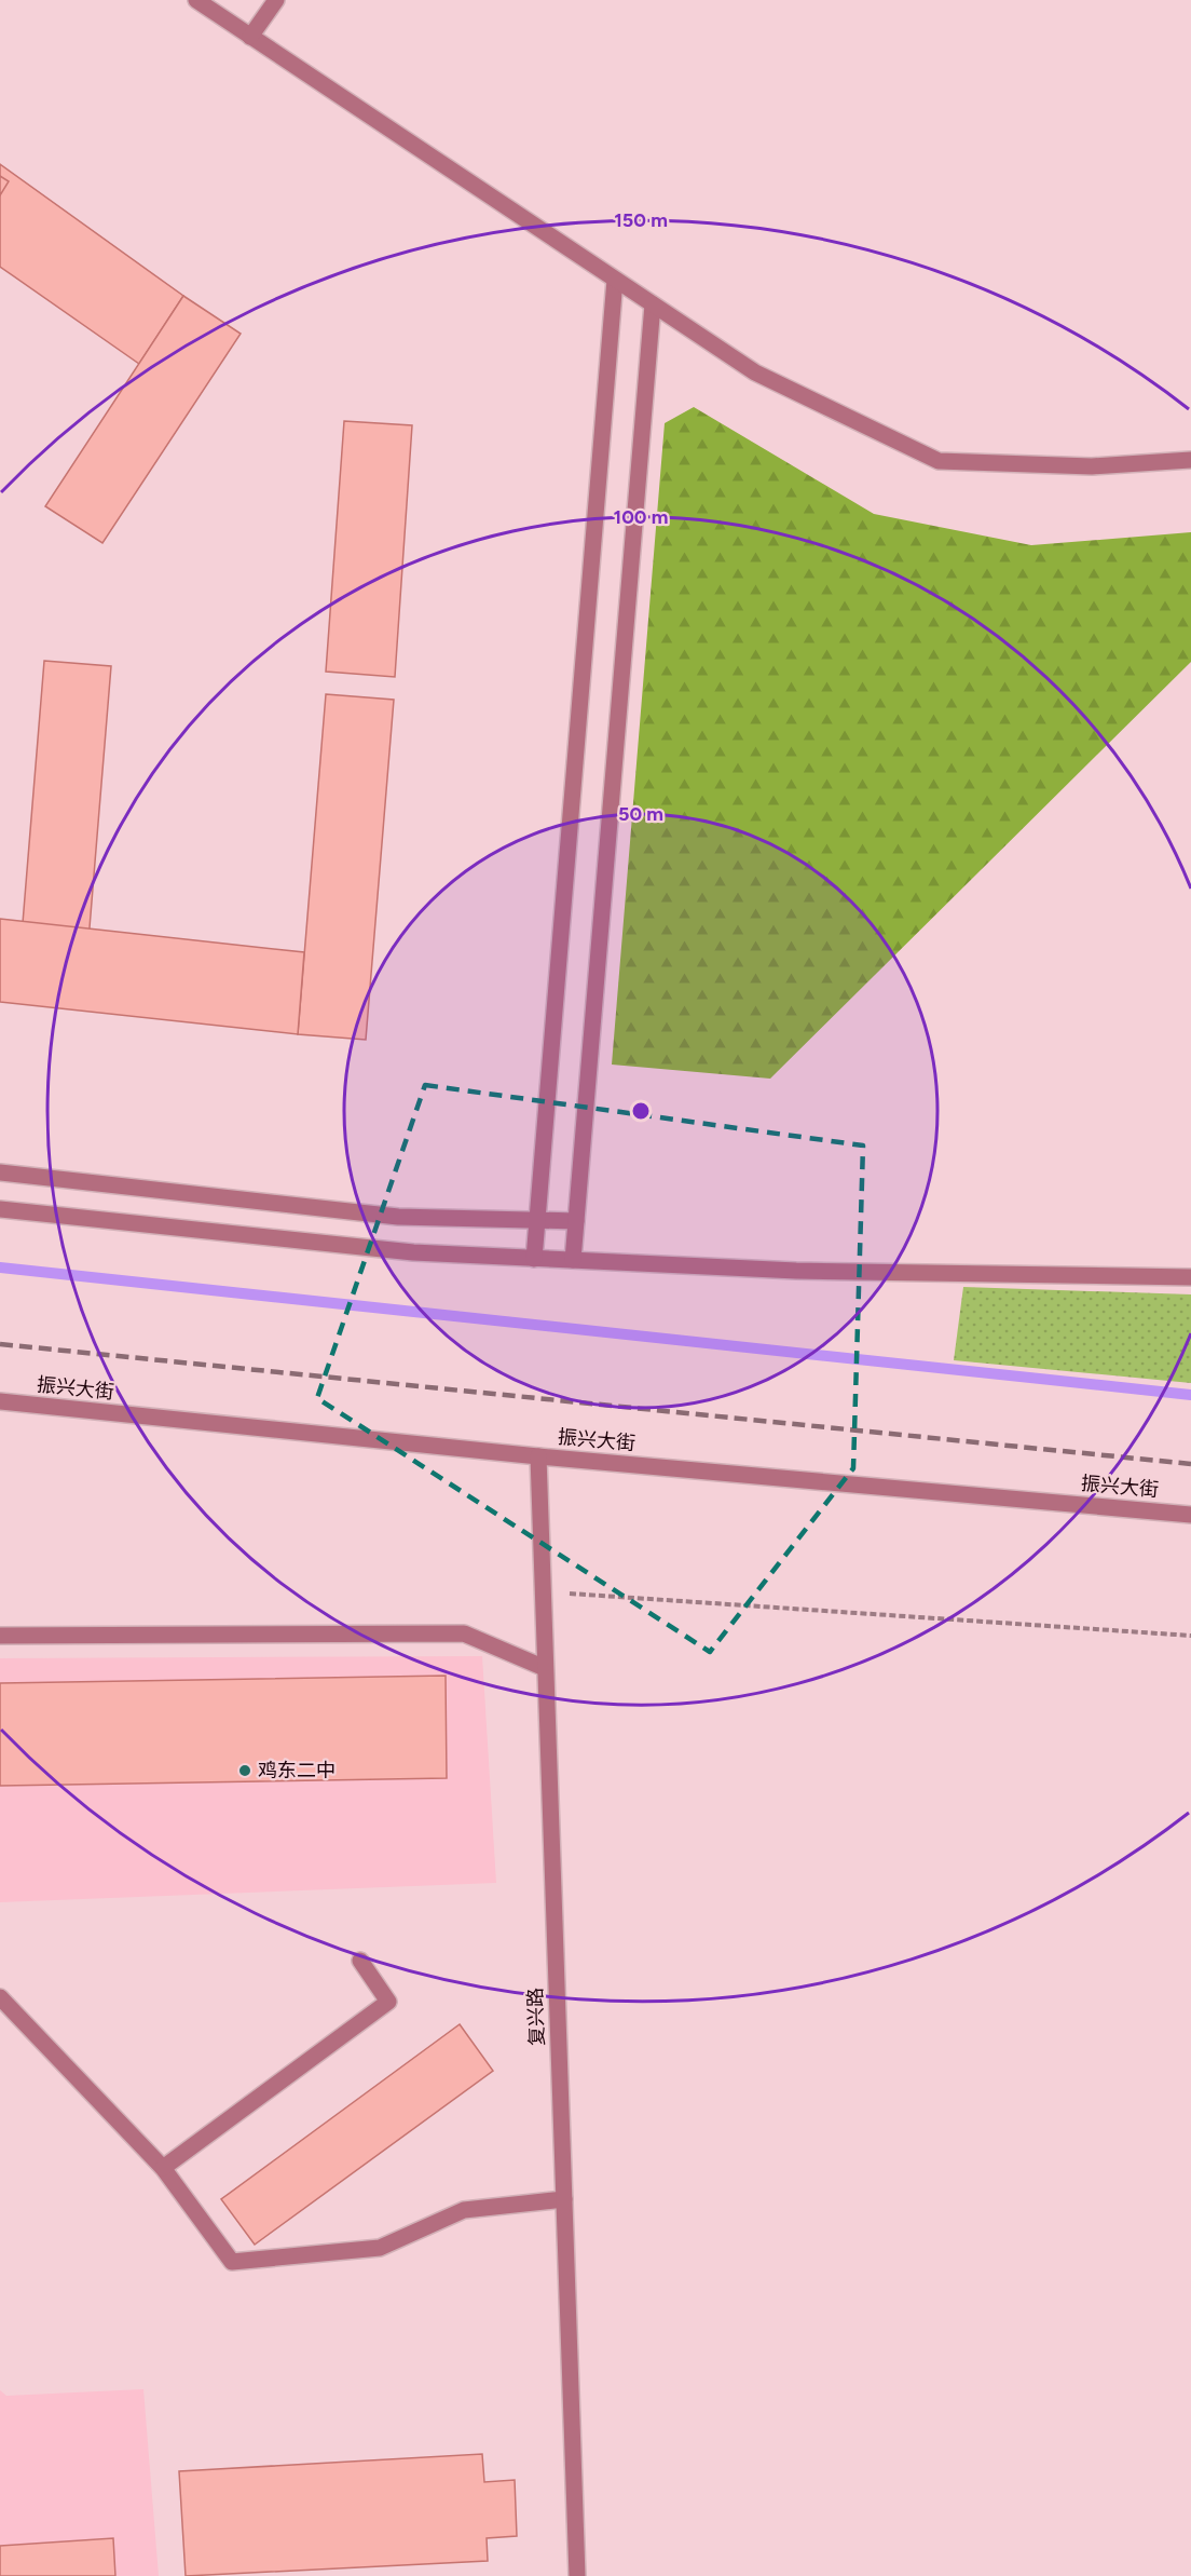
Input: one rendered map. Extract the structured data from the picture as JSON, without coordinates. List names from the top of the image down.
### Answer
{
  "streets": {
    "street": ["振兴大街", "复兴路"]
  },
  "crossings": [
    ["振兴大街", "复兴路"]
  ],
  "places": ["鸡东二中"],
  "rings": ["150 m", "100 m", "50 m"]
}
